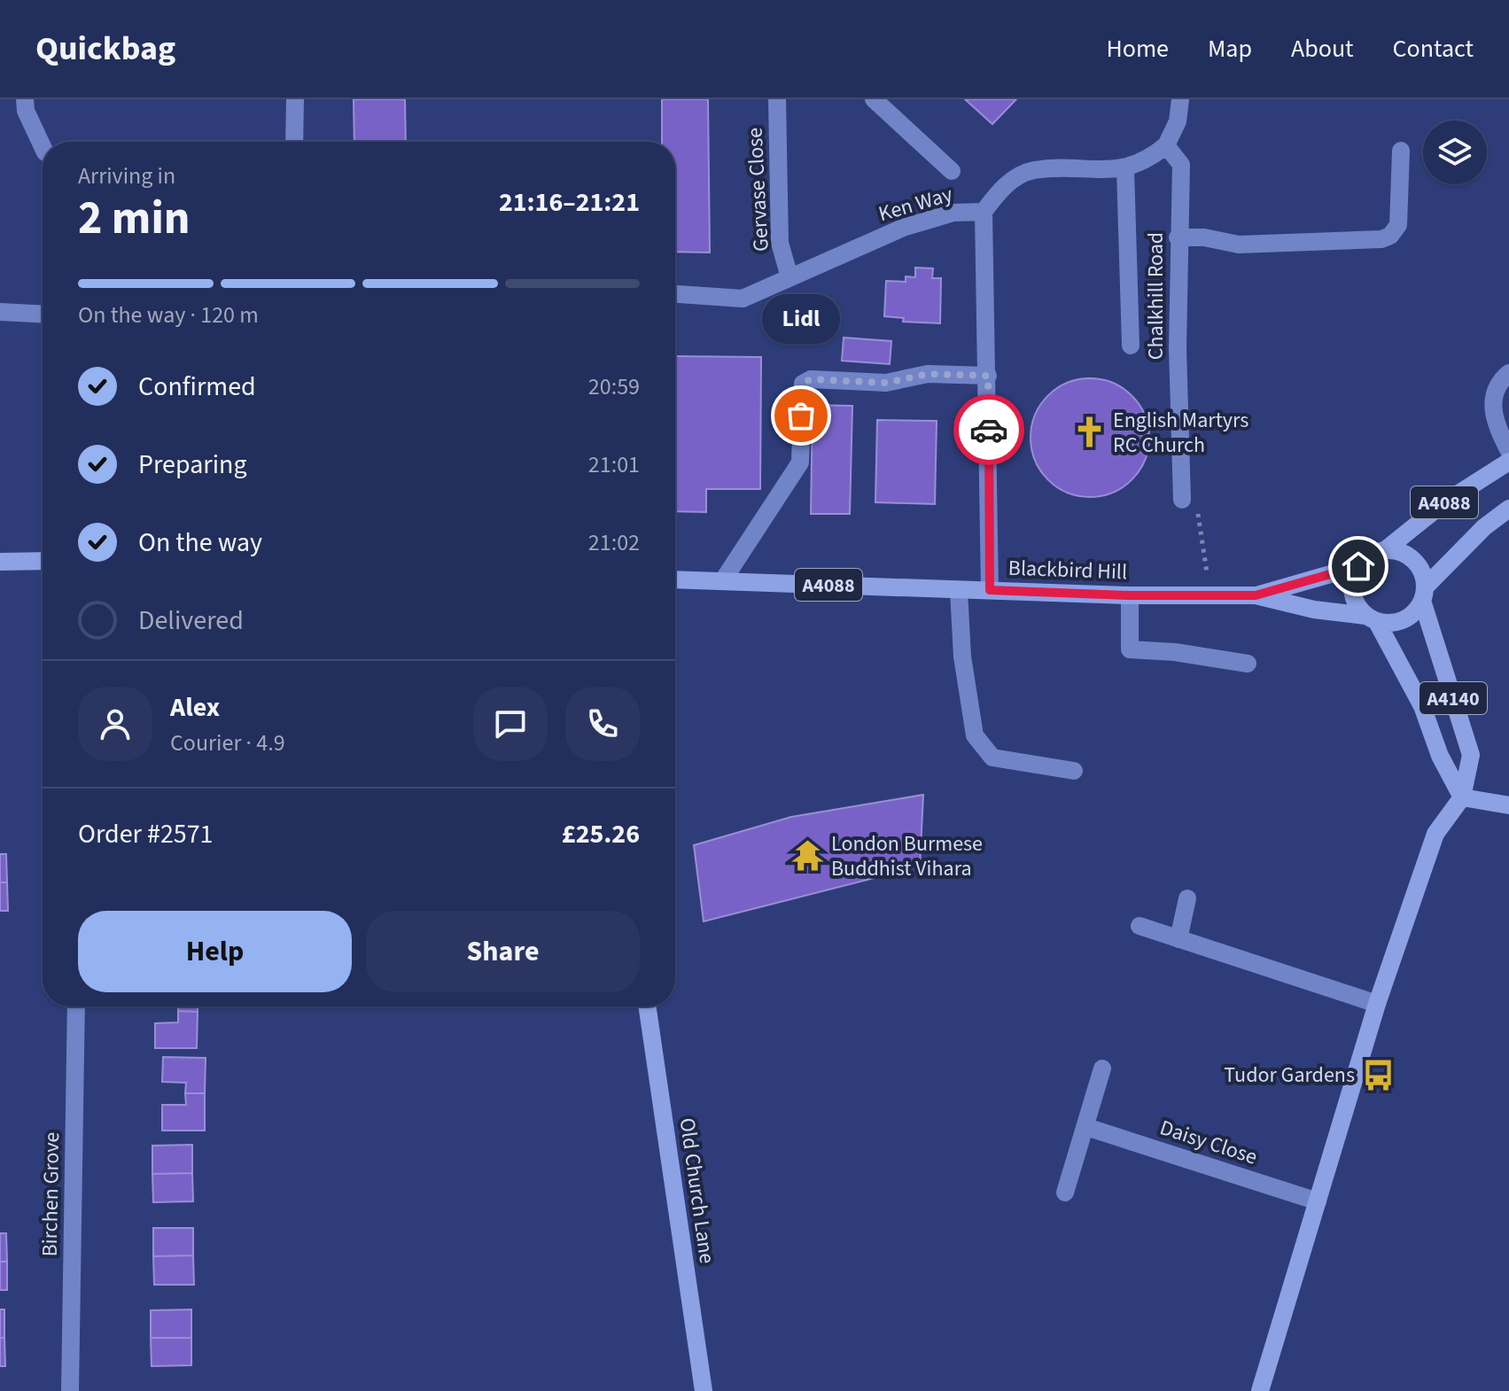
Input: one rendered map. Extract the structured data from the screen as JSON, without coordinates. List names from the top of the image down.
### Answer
{
  "streets": {
    "main road": [
      "A4088",
      "Blackbird Hill",
      "A4140",
      "Old Church Lane"
    ],
    "street": [
      "Gervase Close",
      "Ken Way",
      "Chalkhill Road",
      "Daisy Close",
      "Birchen Grove"
    ]
  },
  "crossings": [
    ["Gervase Close", "Ken Way"],
    ["Ken Way", "Chalkhill Road"],
    ["A4088", "Blackbird Hill"],
    ["A4088", "A4140"],
    ["Blackbird Hill", "A4140"]
  ],
  "places": {
    "other": ["Lidl"],
    "church": ["English Martyrs RC Church"],
    "temple": ["London Burmese Buddhist Vihara"],
    "bus stop": ["Tudor Gardens"]
  },
  "page": {
    "header": "Quickbag",
    "nav": [
      "Home",
      "Map",
      "About",
      "Contact"
    ],
    "heading": ["2 min", "Arriving in", "21:16–21:21"],
    "panel": [
      "Alex",
      "Courier · 4.9",
      "Order #2571",
      "£25.26"
    ],
    "bar": "On the way · 120 m",
    "bubble": "Lidl",
    "list": [
      ["Confirmed", "20:59"],
      ["Preparing", "21:01"],
      ["On the way", "21:02"],
      "Delivered"
    ],
    "buttons": ["Help", "Share"]
  }
}
